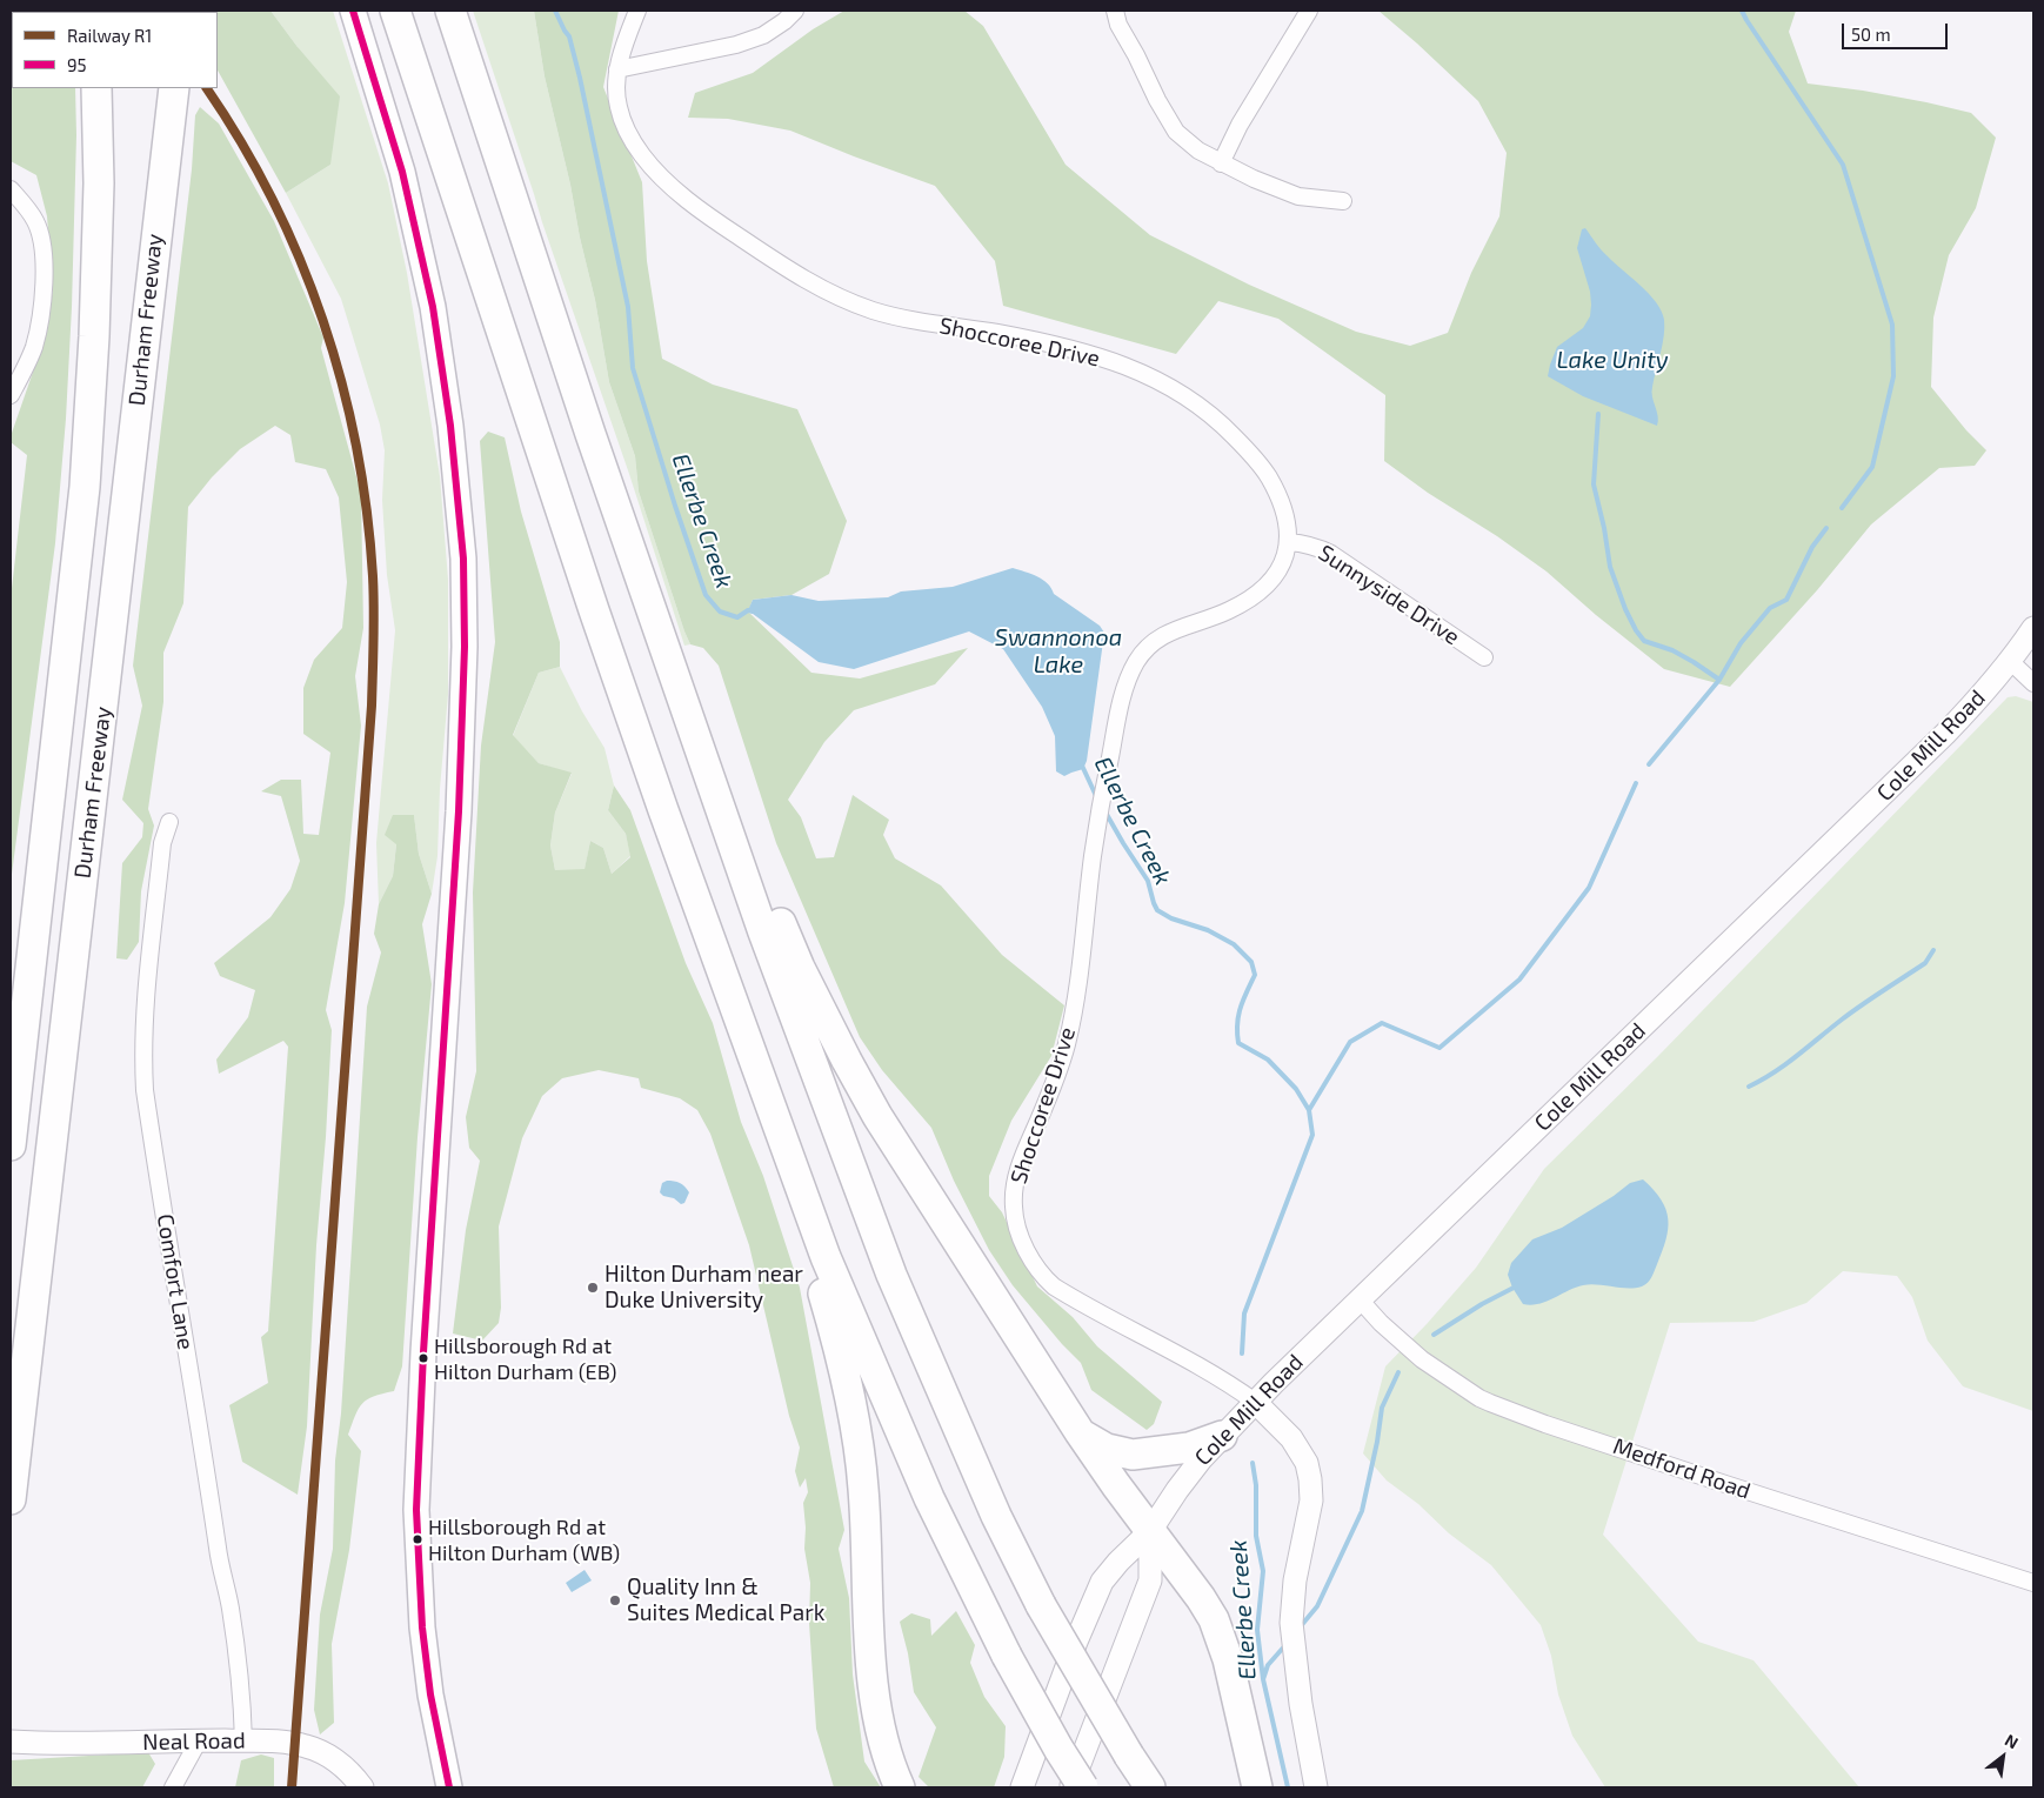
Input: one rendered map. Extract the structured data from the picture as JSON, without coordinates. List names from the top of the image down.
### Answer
{
  "streets": {
    "highway": ["Durham Freeway"],
    "street": [
      "Shoccoree Drive",
      "Sunnyside Drive",
      "Cole Mill Road",
      "Comfort Lane",
      "Medford Road",
      "Neal Road"
    ]
  },
  "crossings": [
    ["Shoccoree Drive", "Sunnyside Drive"],
    ["Shoccoree Drive", "Cole Mill Road"],
    ["Cole Mill Road", "Medford Road"],
    ["Comfort Lane", "Neal Road"]
  ],
  "water": ["Lake Unity", "Ellerbe Creek", "Swannonoa Lake"],
  "places": [
    "Hilton Durham near Duke University",
    "Hillsborough Rd at Hilton Durham (EB)",
    "Hillsborough Rd at Hilton Durham (WB)",
    "Quality Inn & Suites Medical Park"
  ],
  "lines": ["transit line 95", "rail line R1"],
  "legend": ["Railway R1", "95"],
  "scale_bar": "50 m",
  "north": "top right"
}
